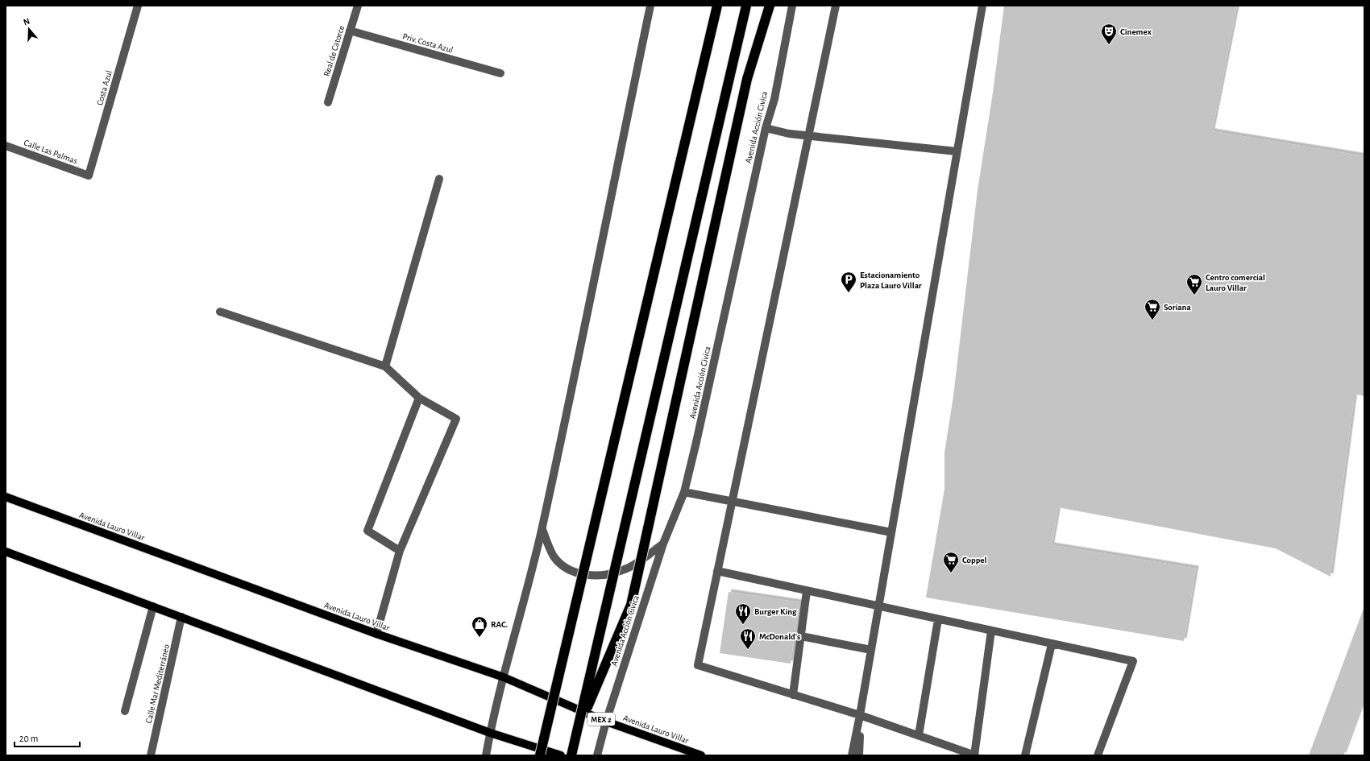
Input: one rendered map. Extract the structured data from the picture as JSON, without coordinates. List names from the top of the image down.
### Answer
{
  "streets": {
    "main road": ["Avenida Lauro Villar", "MEX 2"],
    "street": [
      "Priv. Costa Azul",
      "Real de Catorce",
      "Costa Azul",
      "Avenida Acción Civica",
      "Calle Las Palmas",
      "Calle Mar Mediterráneo"
    ]
  },
  "crossings": [
    ["Priv. Costa Azul", "Real de Catorce"],
    ["Costa Azul", "Calle Las Palmas"],
    ["Avenida Acción Civica", "Avenida Lauro Villar"]
  ],
  "places": {
    "theatre": ["Cinemex"],
    "parking": ["Estacionamiento Plaza Lauro Villar"],
    "supermarket": ["Centro comercial Lauro Villar", "Soriana", "Coppel"],
    "restaurant": ["Burger King", "McDonald's"],
    "shop": ["RAC."]
  },
  "scale_bar": "20 m",
  "north": "top"
}
